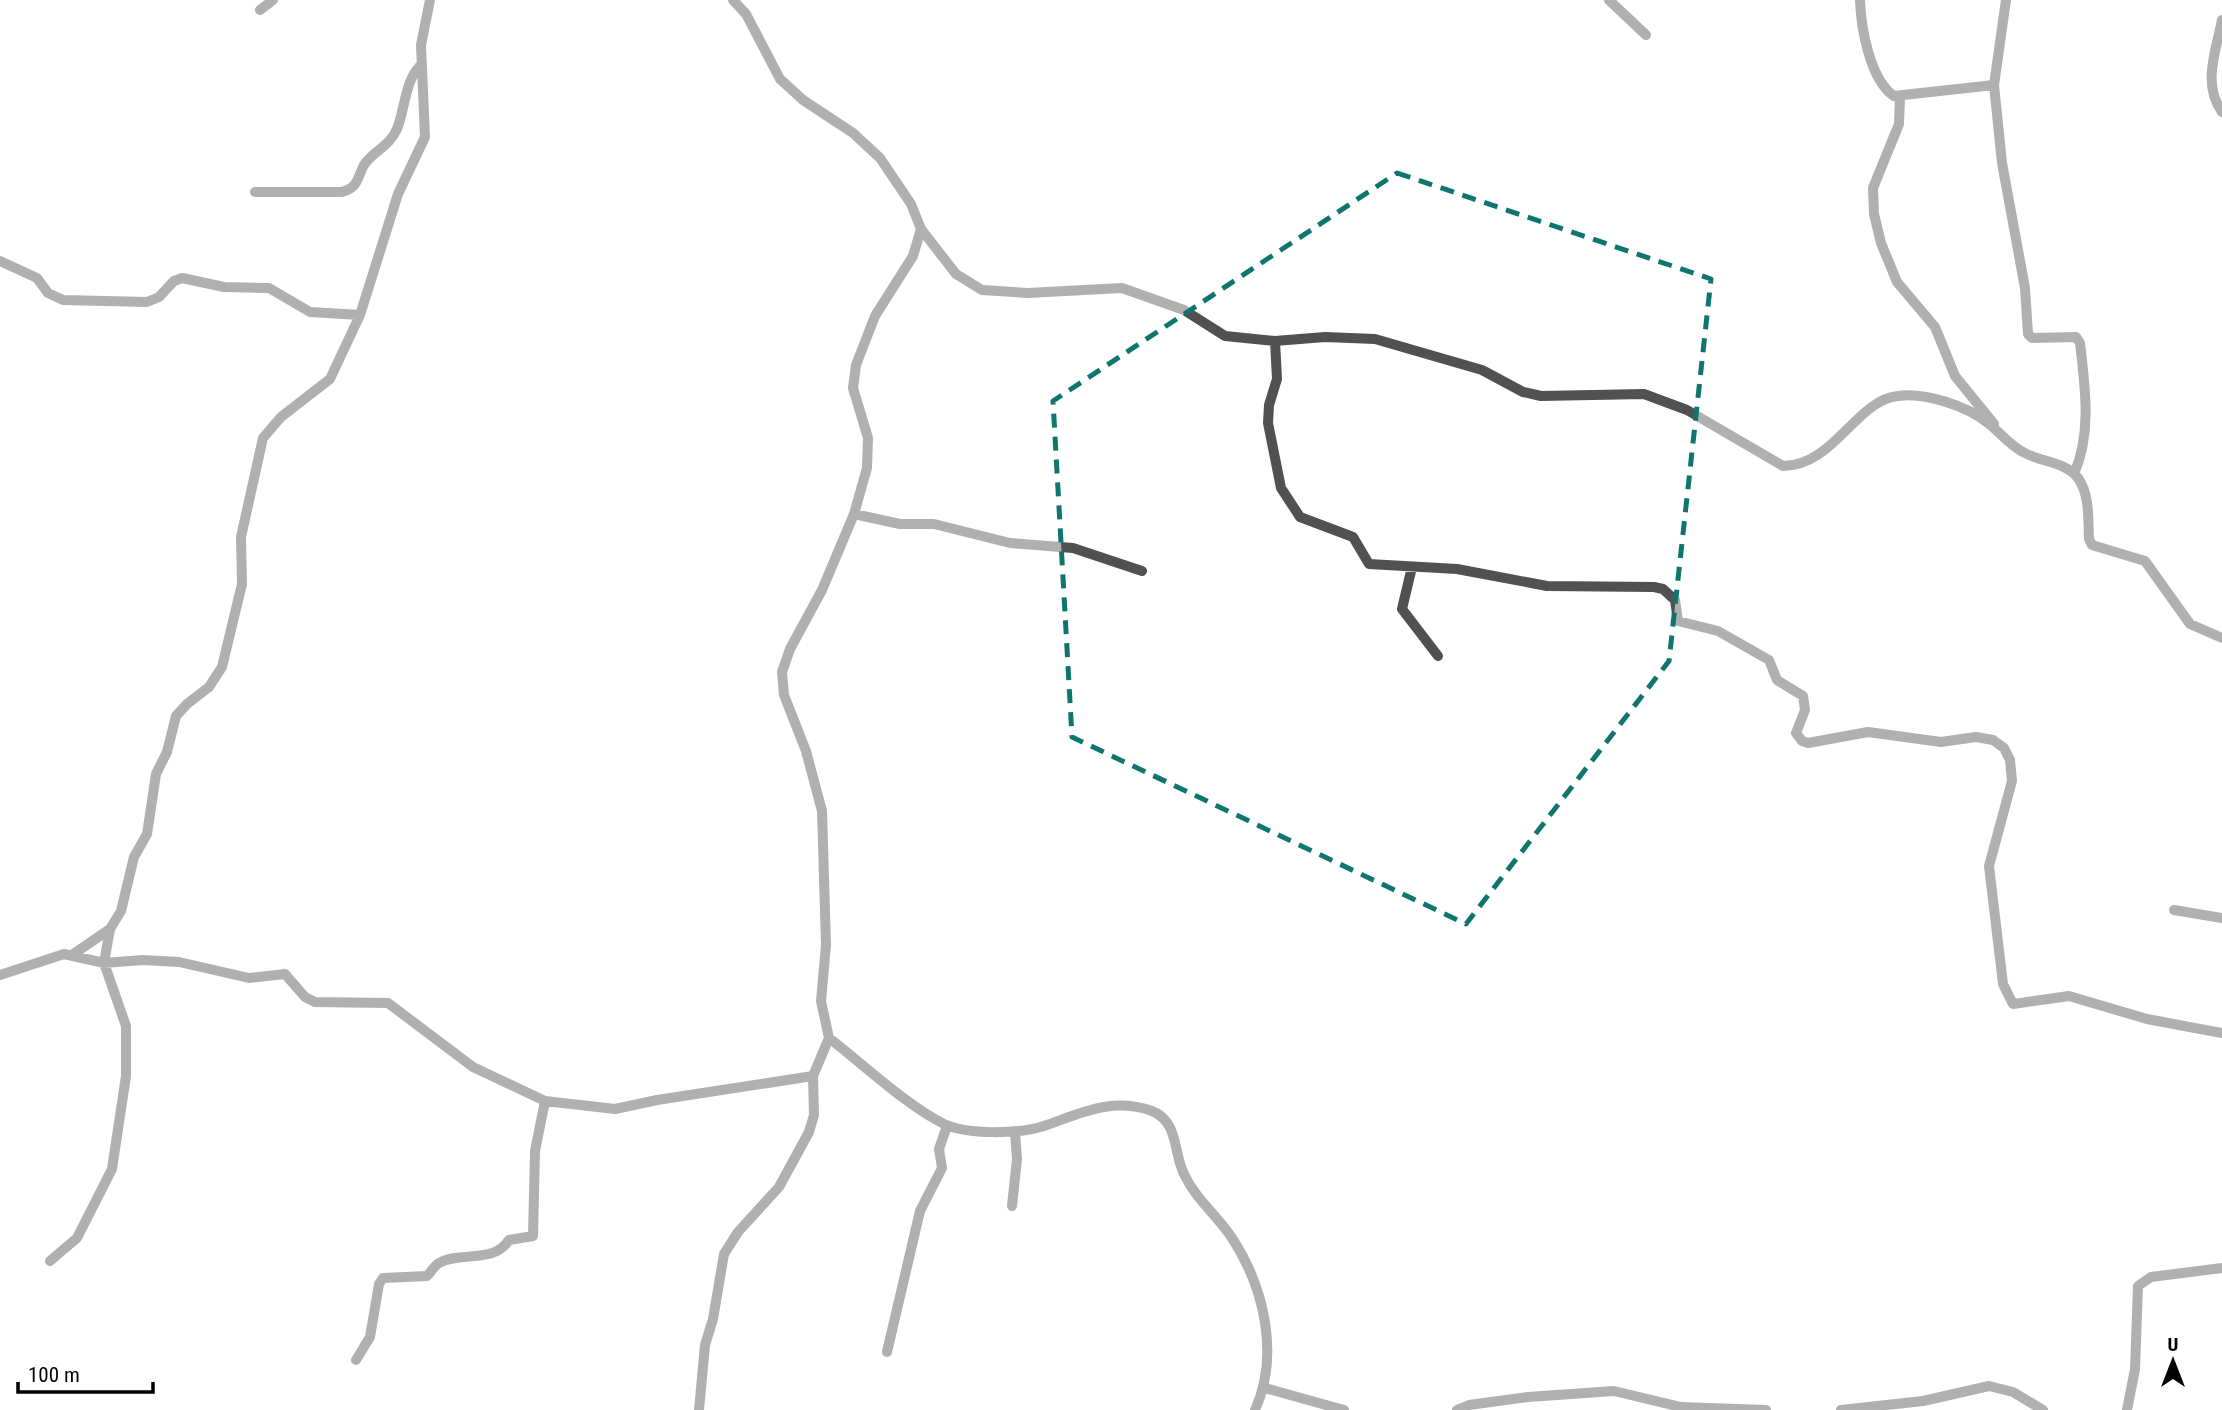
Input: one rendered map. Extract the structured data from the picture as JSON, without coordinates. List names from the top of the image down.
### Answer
{
  "scale_bar": "100 m",
  "north": "top"
}
